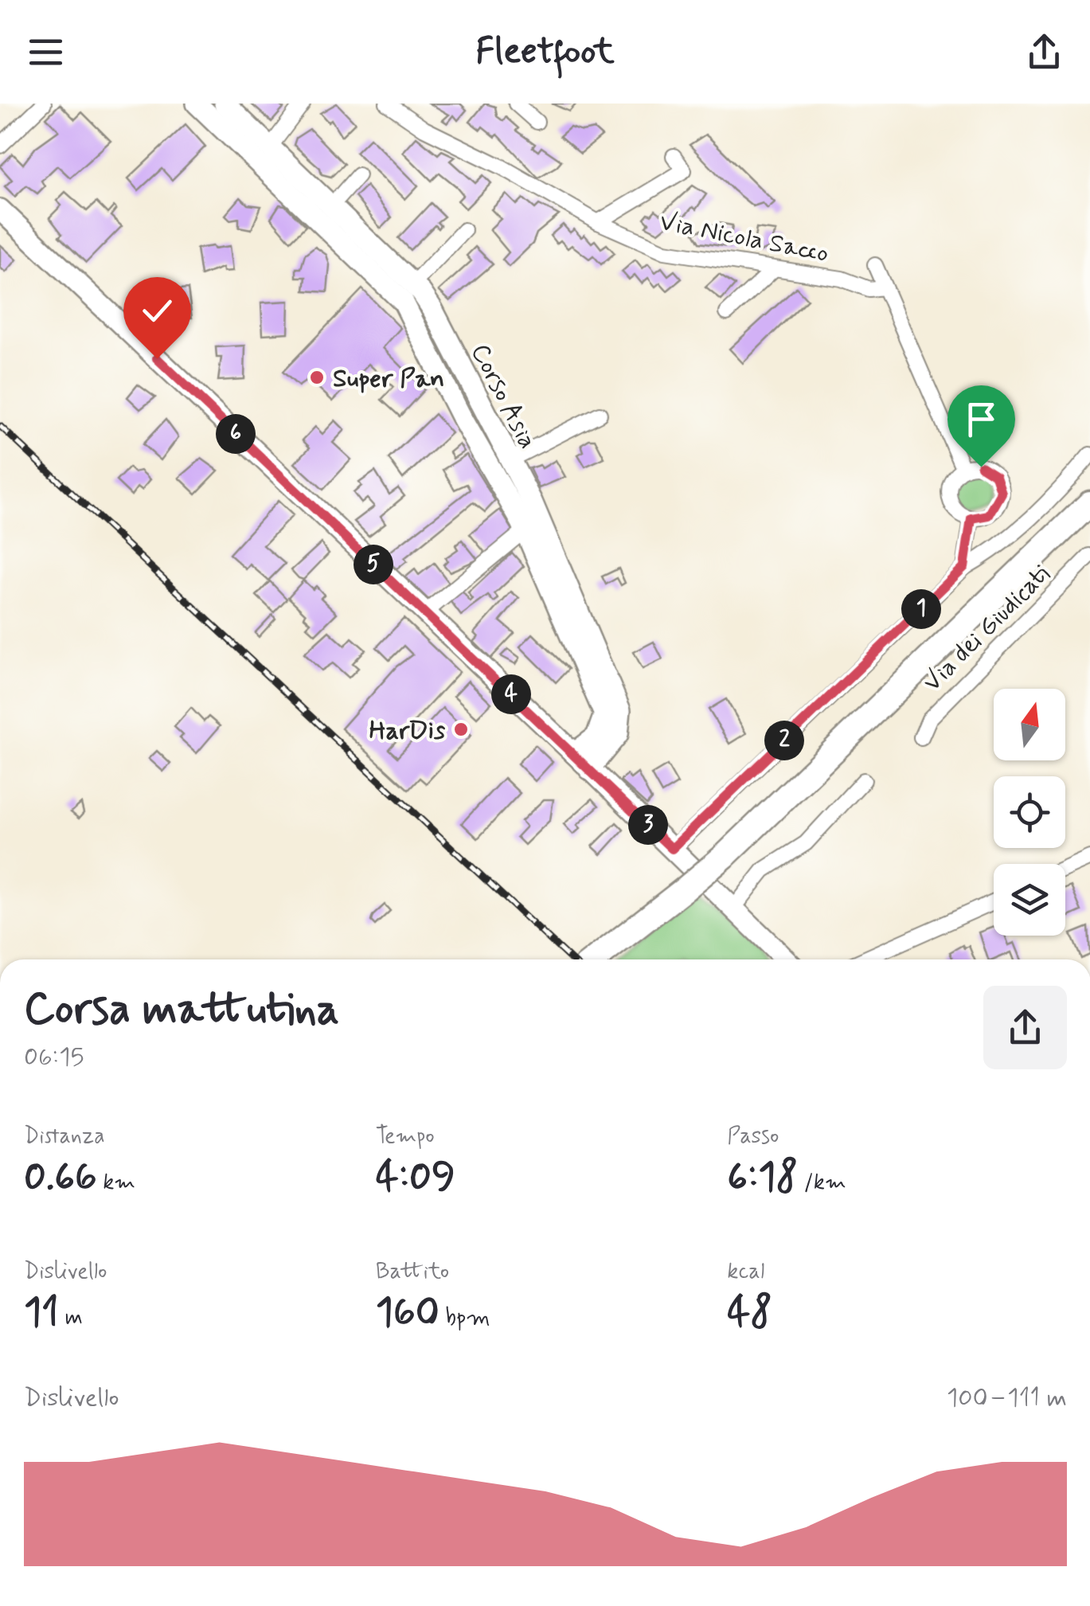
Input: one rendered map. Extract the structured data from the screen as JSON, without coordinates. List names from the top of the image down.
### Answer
{
  "streets": {
    "street": ["Via Nicola Sacco", "Corso Asia", "Via dei Giudicati"]
  },
  "places": ["Super Pan", "HarDis"],
  "north": "top",
  "page": {
    "header": "Fleetfoot",
    "pins": [
      "6",
      "5",
      "1",
      "4",
      "2",
      "3"
    ],
    "heading": ["Corsa mattutina", "06:15"],
    "stats": [
      ["Distanza", "0.66 km"],
      ["Tempo", "4:09"],
      ["Passo", "6:18 /km"],
      ["Dislivello", "11 m"],
      ["Battito", "160 bpm"],
      ["kcal", "48"]
    ],
    "chart": ["Dislivello", "100–111 m"]
  }
}
